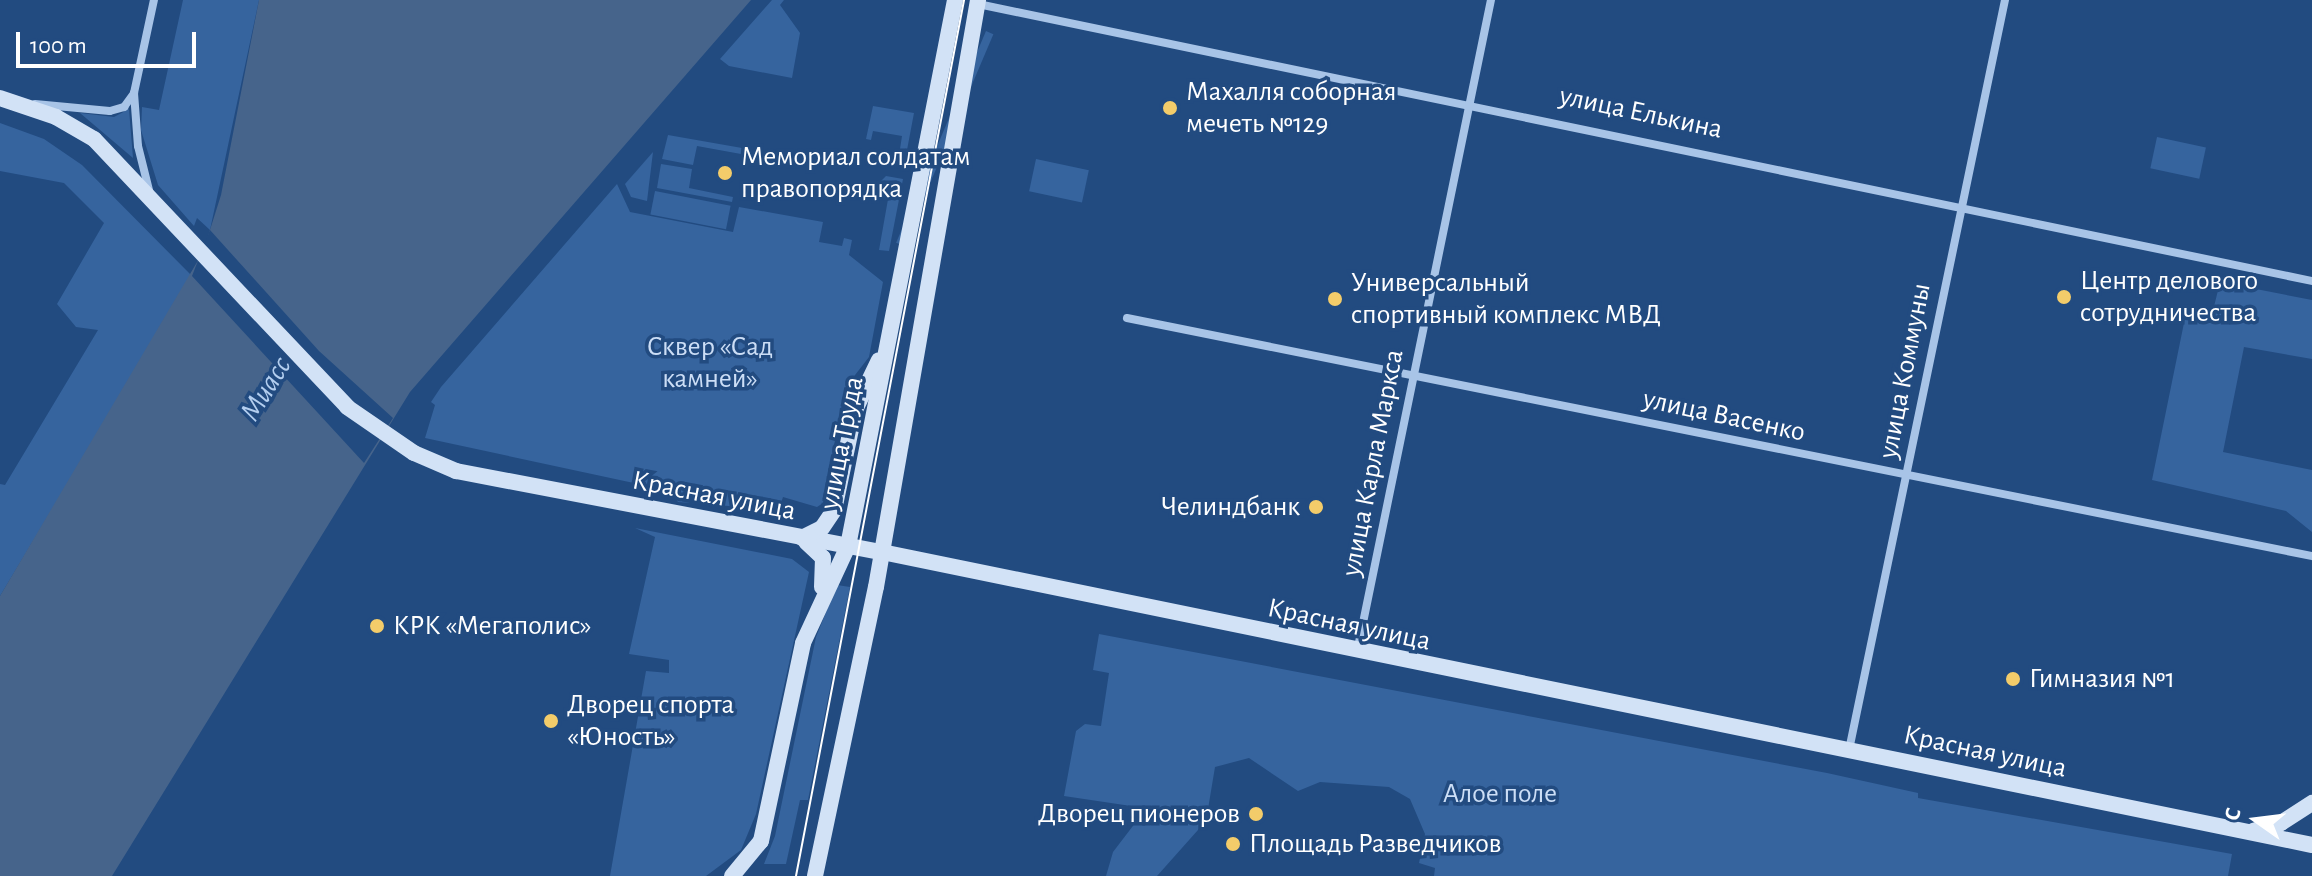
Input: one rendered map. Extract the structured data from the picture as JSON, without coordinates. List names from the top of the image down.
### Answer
{
  "streets": {
    "main road": ["улица Елькина", "улица Труда", "Красная улица"],
    "street": ["улица Коммуны", "улица Васенко", "улица Карла Маркса"]
  },
  "crossings": [
    ["улица Елькина", "улица Коммуны"],
    ["улица Елькина", "улица Труда"],
    ["улица Елькина", "улица Карла Маркса"],
    ["улица Коммуны", "улица Васенко"],
    ["улица Коммуны", "Красная улица"],
    ["улица Васенко", "улица Карла Маркса"],
    ["улица Труда", "Красная улица"],
    ["улица Карла Маркса", "Красная улица"]
  ],
  "water": ["Миасс"],
  "parks": ["Сквер «Сад камней»", "Алое поле"],
  "places": [
    "Махалля соборная мечеть №129",
    "Мемориал солдатам правопорядка",
    "Центр делового сотрудничества",
    "Универсальный спортивный комплекс МВД",
    "Челиндбанк",
    "КРК «Мегаполис»",
    "Гимназия №1",
    "Дворец спорта «Юность»",
    "Дворец пионеров",
    "Площадь Разведчиков"
  ],
  "scale_bar": "100 m",
  "north": "left"
}
